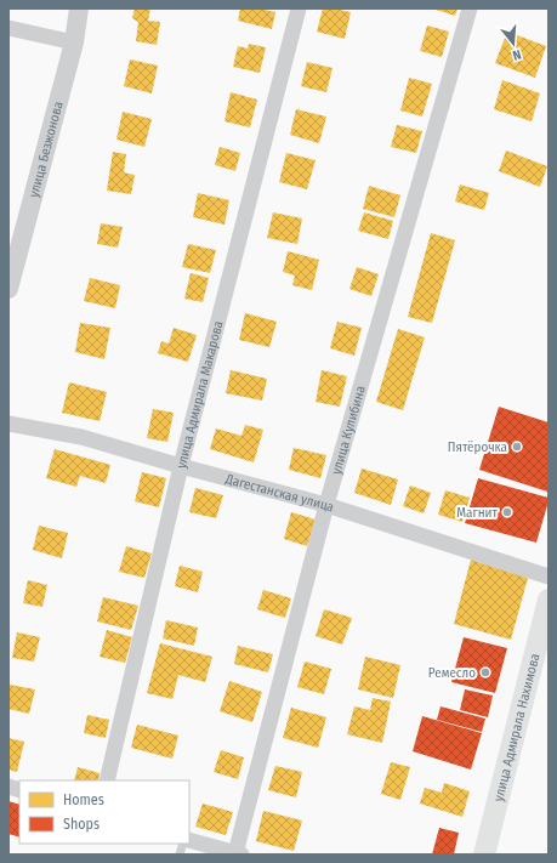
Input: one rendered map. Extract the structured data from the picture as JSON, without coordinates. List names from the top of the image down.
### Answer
{
  "streets": {
    "main road": ["улица Адмирала Нахимова"],
    "street": [
      "улица Безжонова",
      "улица Адмирала Макарова",
      "улица Кулибина",
      "Дагестанская улица"
    ]
  },
  "crossings": [
    ["улица Адмирала Макарова", "Дагестанская улица"],
    ["улица Кулибина", "Дагестанская улица"]
  ],
  "places": ["Пятёрочка", "Магнит", "Ремесло"],
  "legend": ["Homes", "Shops"],
  "north": "bottom"
}
